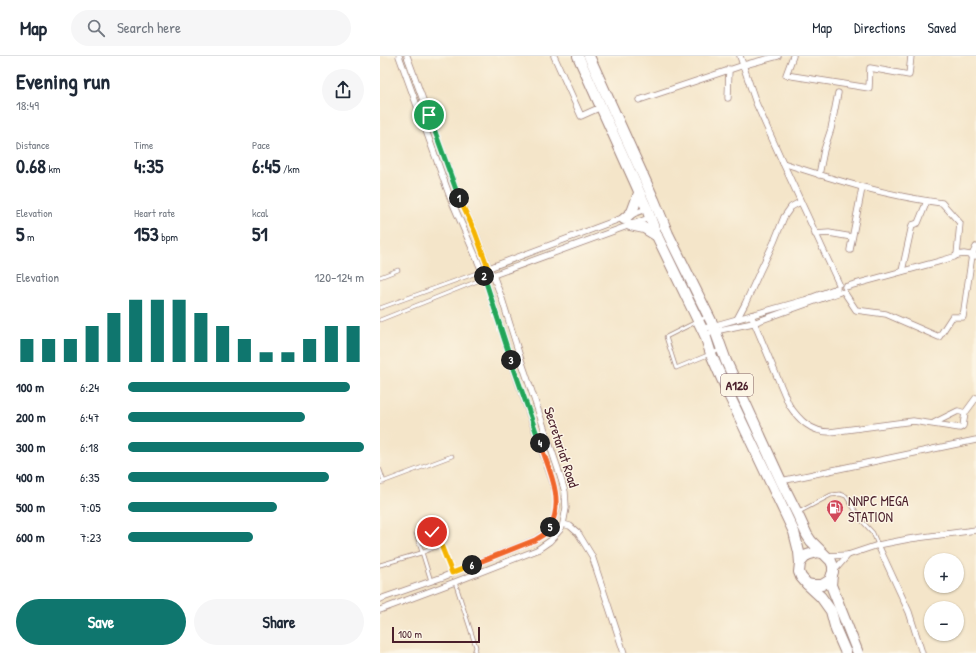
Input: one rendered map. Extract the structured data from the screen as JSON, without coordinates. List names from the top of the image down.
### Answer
{
  "streets": {
    "highway": ["A126"],
    "street": ["Secretariat Road"]
  },
  "places": {
    "fuel station": ["NNPC MEGA STATION"]
  },
  "scale_bar": "100 m",
  "page": {
    "header": "Map",
    "search": "Search here",
    "nav": ["Map", "Directions", "Saved"],
    "heading": ["Evening run", "18:49"],
    "stats": [
      ["Distance", "0.68 km"],
      ["Time", "4:35"],
      ["Pace", "6:45 /km"],
      ["Elevation", "5 m"],
      ["Heart rate", "153 bpm"],
      ["kcal", "51"]
    ],
    "pins": [
      "1",
      "2",
      "3",
      "4",
      "5",
      "6"
    ],
    "chart": ["Elevation", "120–124 m"],
    "list": [
      {
        "name": "100 m",
        "note": "6:24"
      },
      {
        "name": "200 m",
        "note": "6:47"
      },
      {
        "name": "300 m",
        "note": "6:18"
      },
      {
        "name": "400 m",
        "note": "6:35"
      },
      {
        "name": "500 m",
        "note": "7:05"
      },
      {
        "name": "600 m",
        "note": "7:23"
      }
    ],
    "map_buttons": ["+", "−"],
    "buttons": ["Save", "Share"],
    "scale": "100 m"
  }
}
